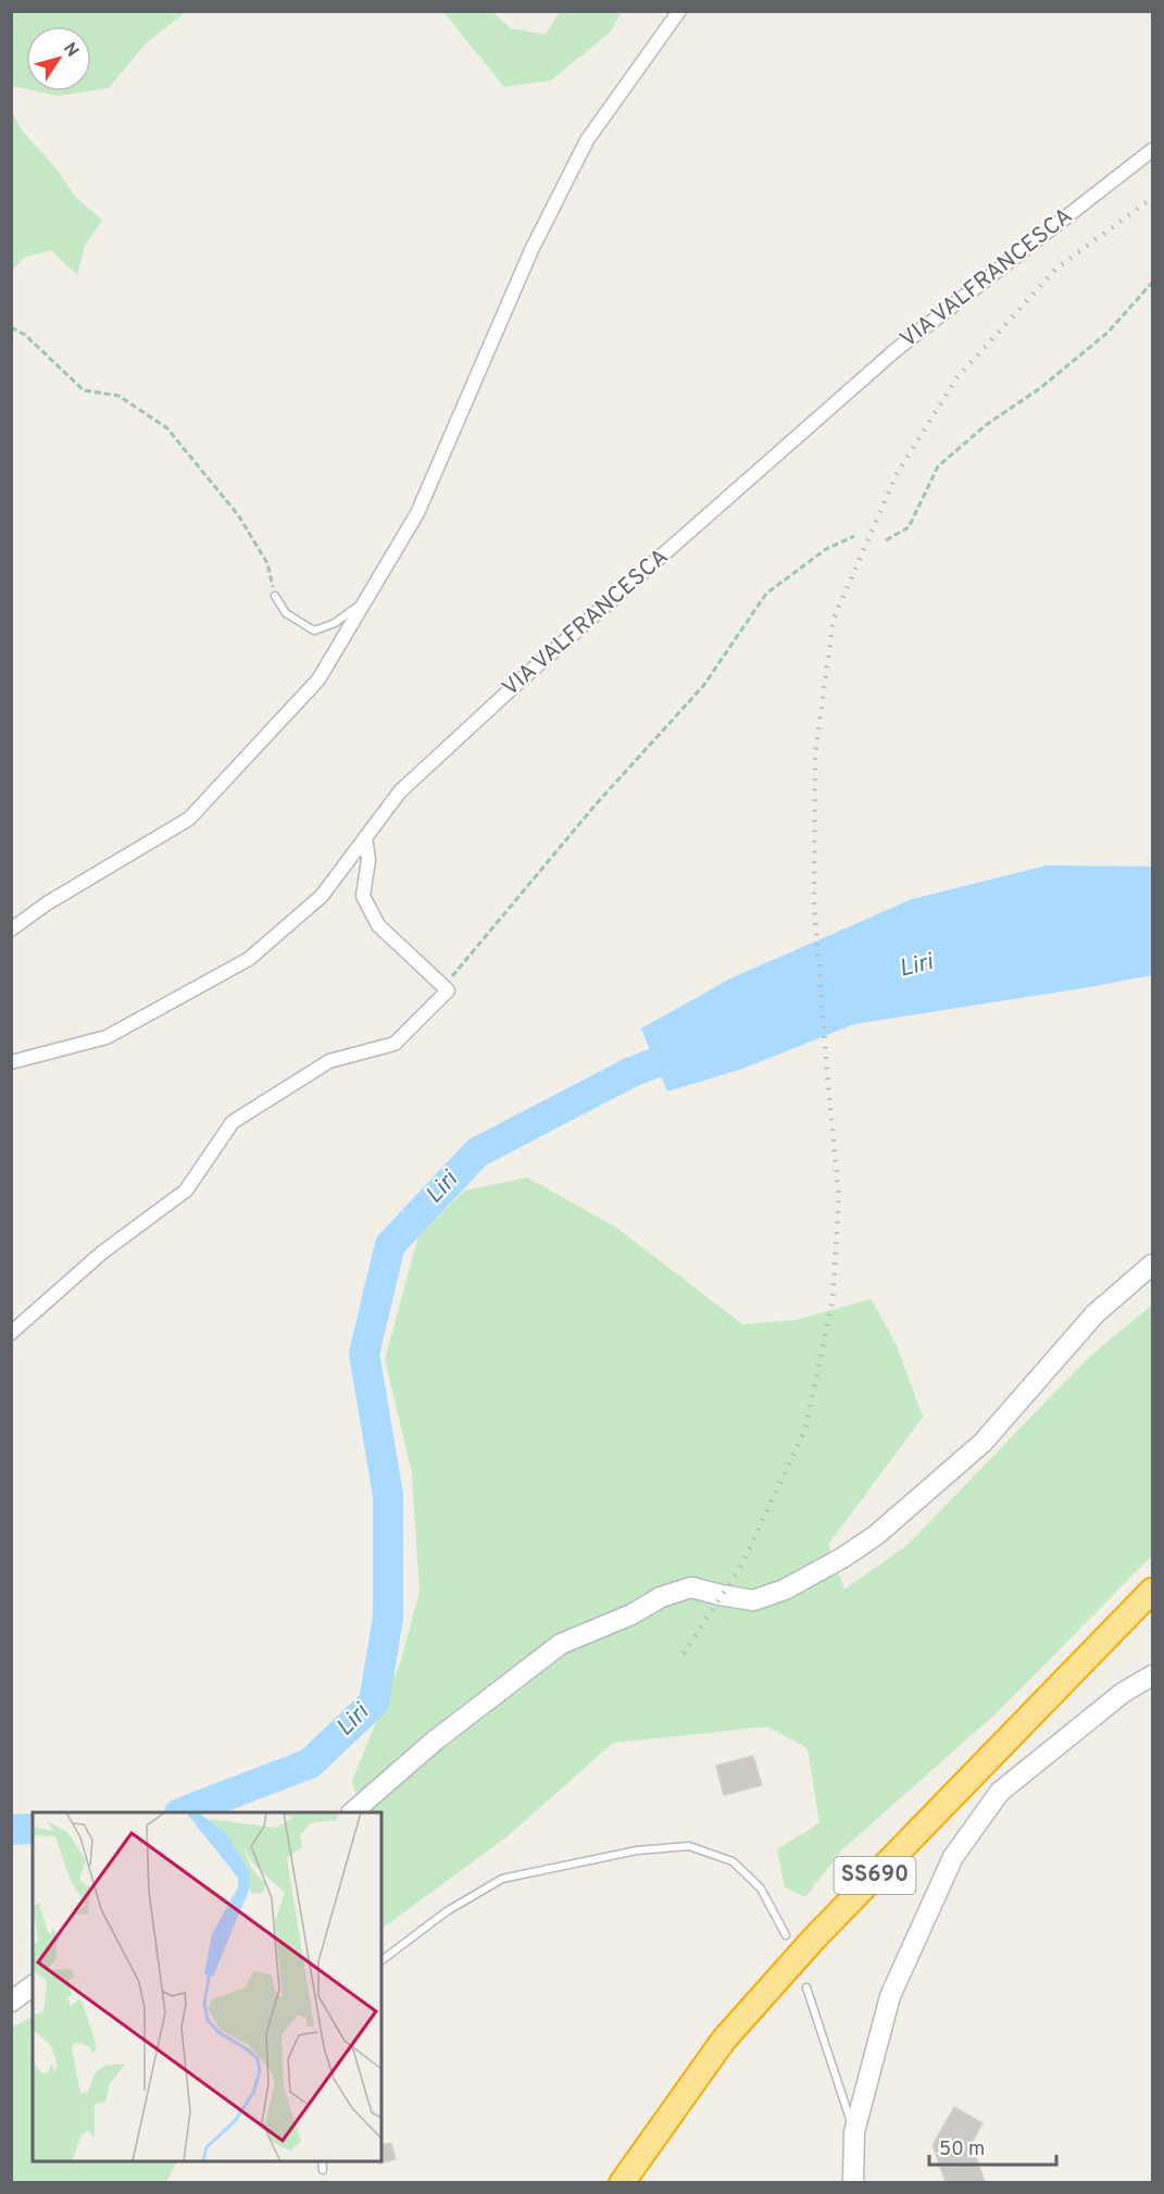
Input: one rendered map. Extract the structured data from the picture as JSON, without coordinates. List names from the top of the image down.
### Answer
{
  "streets": {
    "highway": ["SS690"],
    "street": ["VIA VALFRANCESCA"]
  },
  "water": ["Liri"],
  "scale_bar": "50 m",
  "north": "top right"
}
